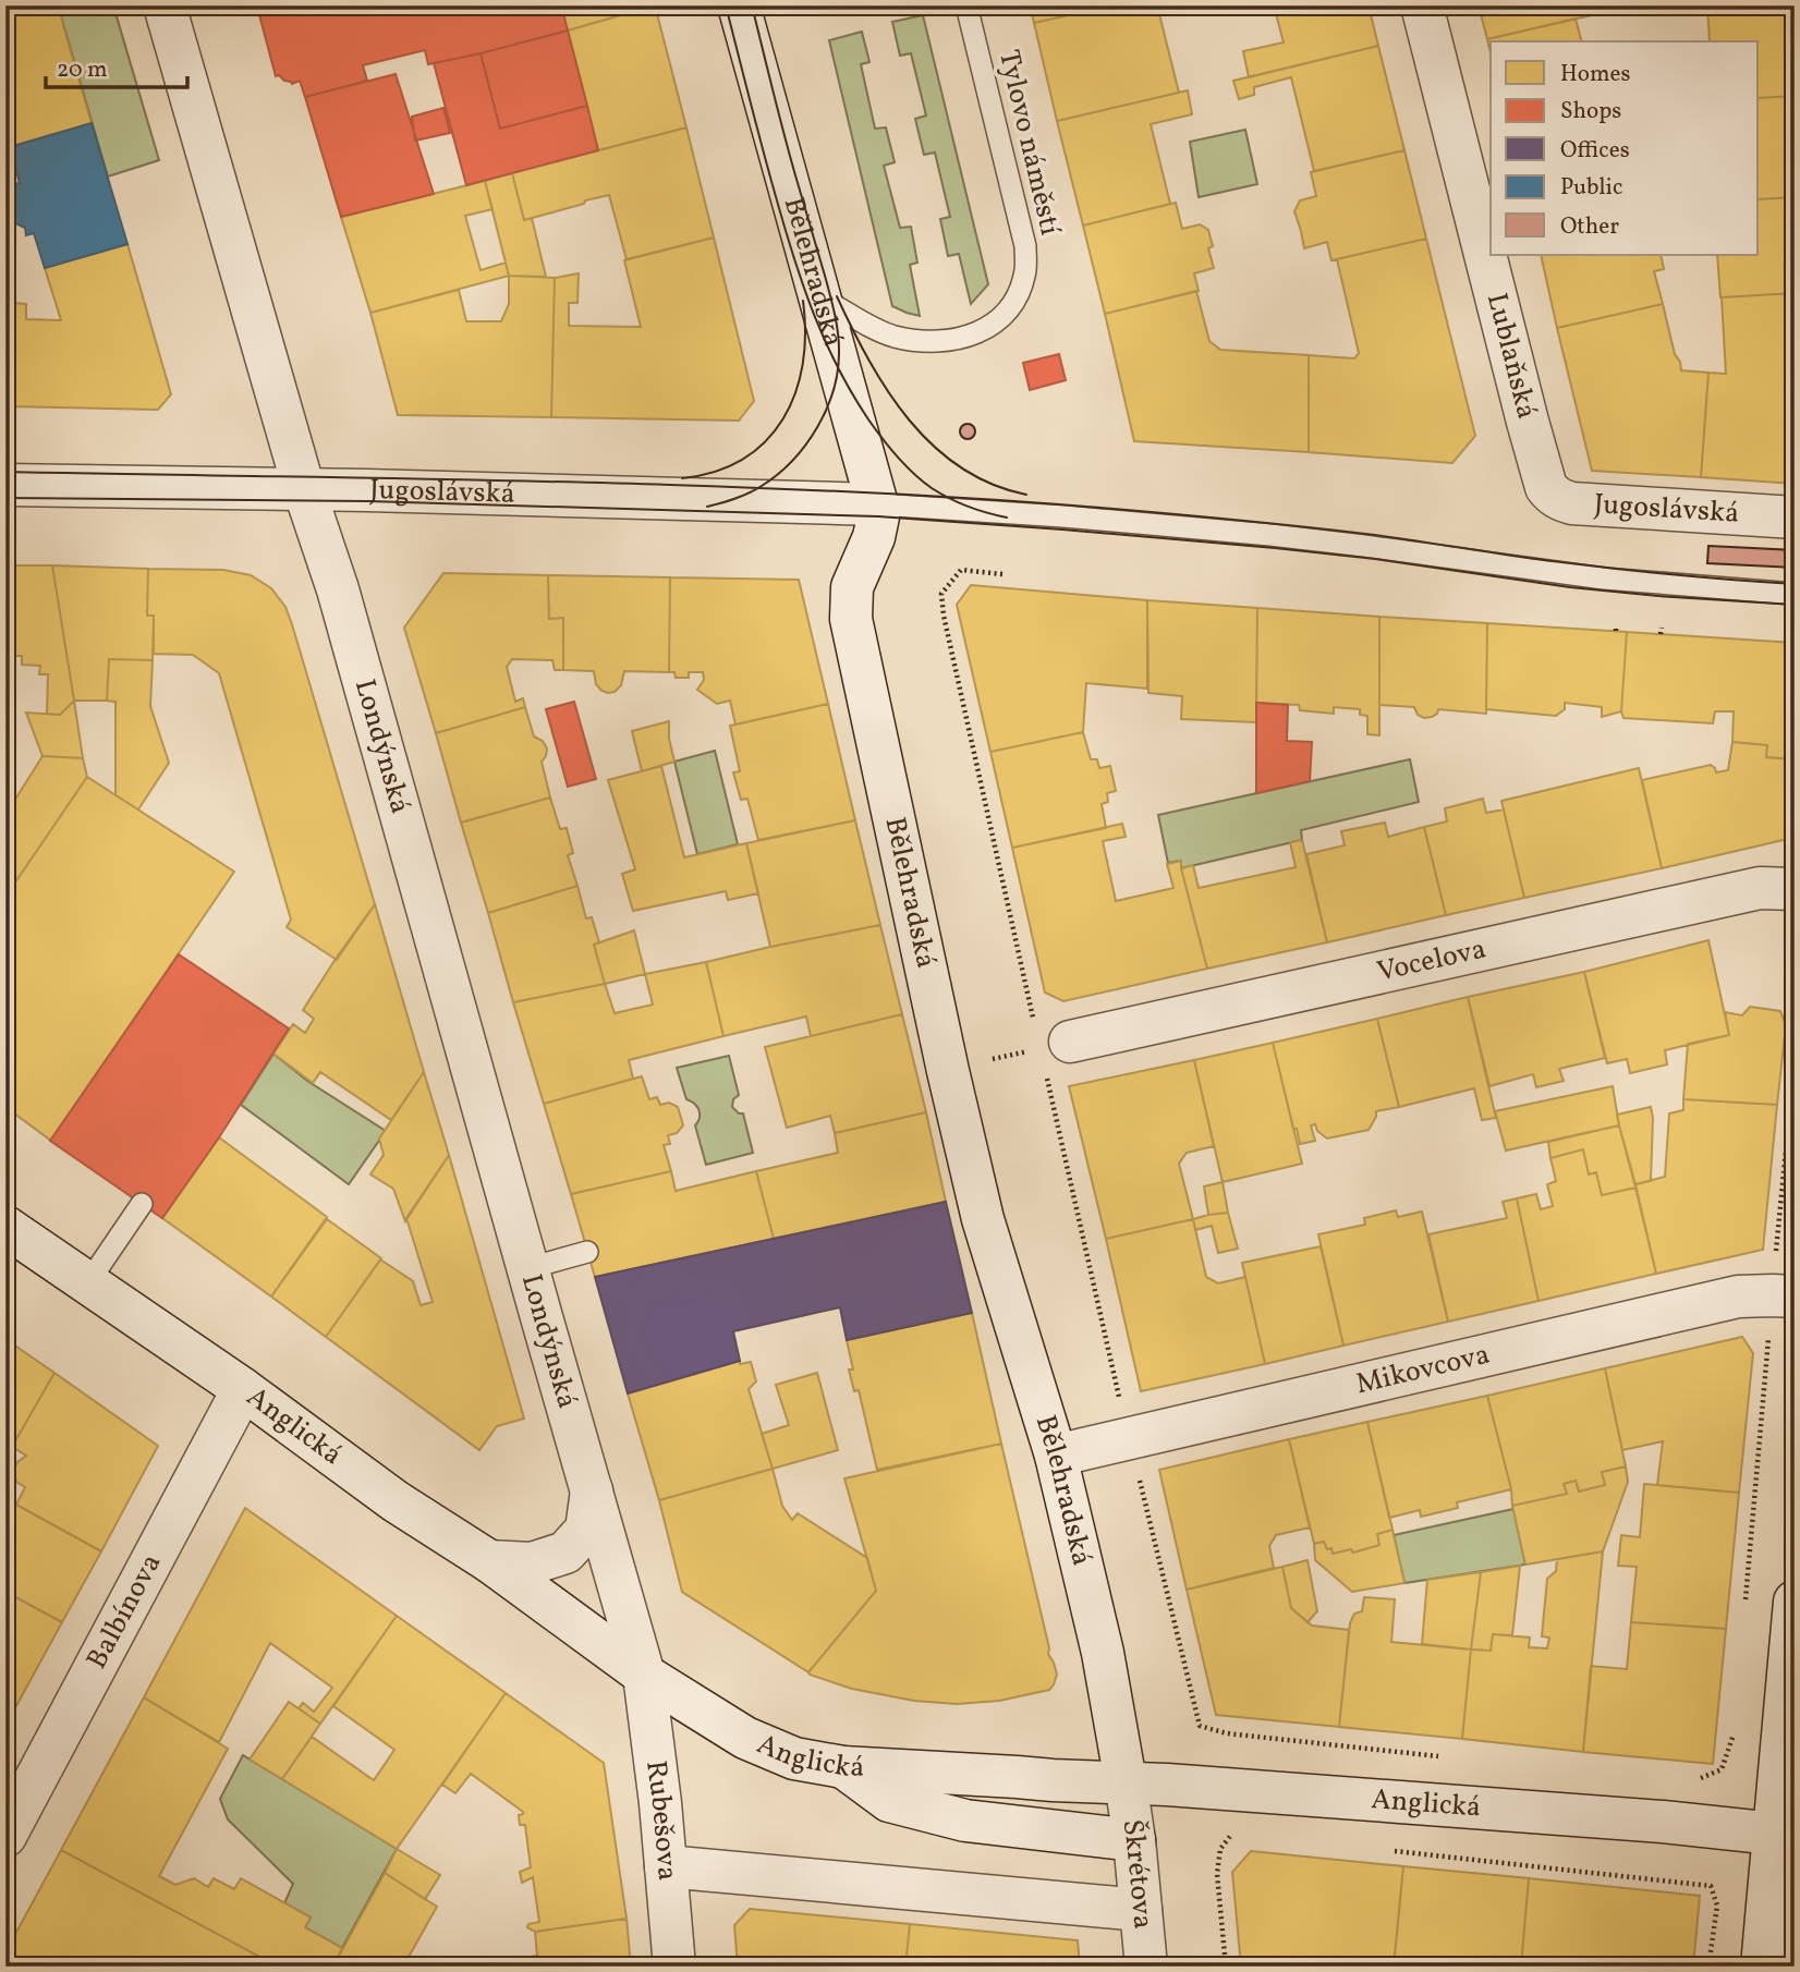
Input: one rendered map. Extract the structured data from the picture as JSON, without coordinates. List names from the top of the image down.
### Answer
{
  "streets": {
    "street": [
      "Bělehradská",
      "Lublaňská",
      "Jugoslávská",
      "Londýnská",
      "Vocelova",
      "Mikovcova",
      "Anglická",
      "Balbínova",
      "Rubešova",
      "Škrétova"
    ],
    "lane": ["Tylovo náměstí"]
  },
  "crossings": [
    ["Tylovo náměstí", "Bělehradská"],
    ["Bělehradská", "Jugoslávská"],
    ["Bělehradská", "Mikovcova"],
    ["Bělehradská", "Anglická"],
    ["Bělehradská", "Škrétova"],
    ["Lublaňská", "Jugoslávská"],
    ["Jugoslávská", "Londýnská"],
    ["Londýnská", "Anglická"],
    ["Londýnská", "Rubešova"],
    ["Anglická", "Balbínova"],
    ["Anglická", "Rubešova"],
    ["Anglická", "Škrétova"]
  ],
  "legend": [
    "Homes",
    "Shops",
    "Offices",
    "Public",
    "Other"
  ],
  "scale_bar": "20 m"
}
